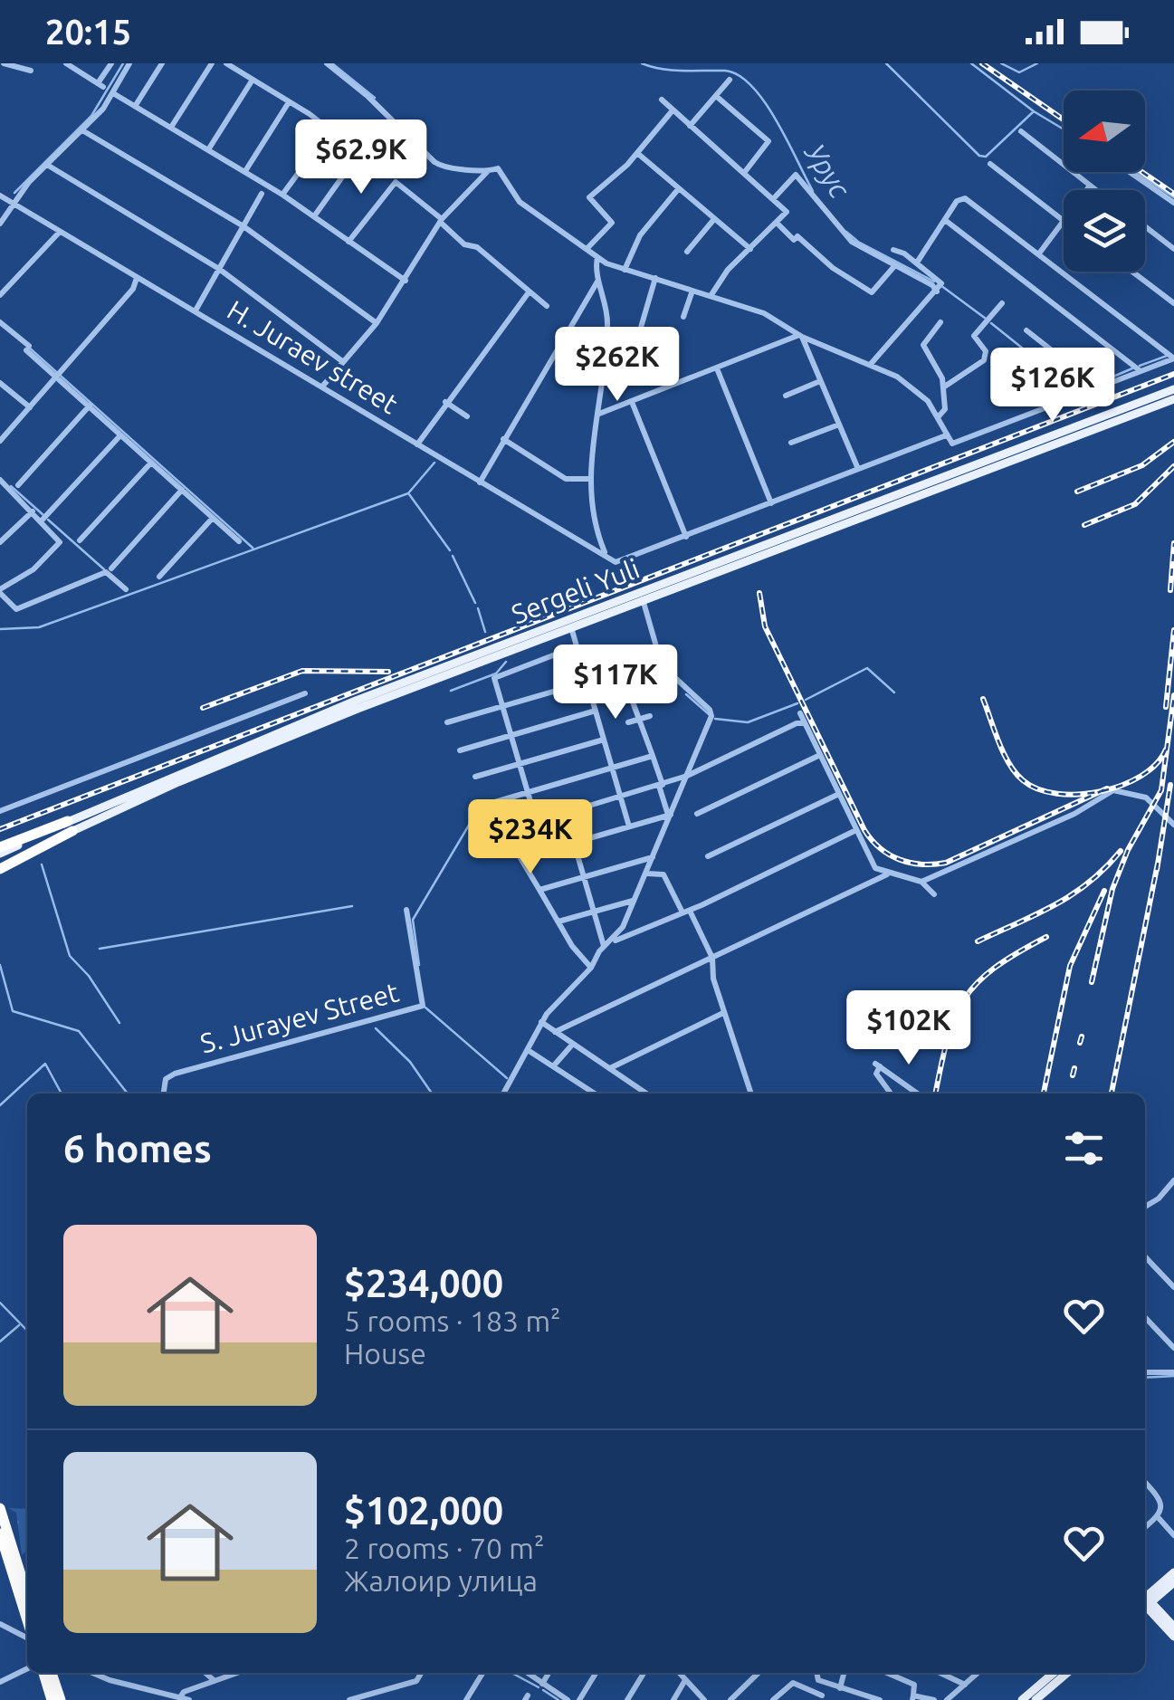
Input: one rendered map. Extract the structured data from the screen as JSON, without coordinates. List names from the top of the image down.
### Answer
{
  "streets": {
    "main road": ["Sergeli Yuli"],
    "street": ["H. Juraev street", "S. Jurayev Street"]
  },
  "water": ["Урус"],
  "north": "left",
  "page": {
    "status": "20:15",
    "price": [
      "$62.9K",
      "$262K",
      "$126K",
      "$117K",
      "$234K",
      "$102K"
    ],
    "heading": "6 homes",
    "list": [
      {
        "name": "$234,000",
        "note": "5 rooms · 183 m² · House"
      },
      {
        "name": "$102,000",
        "note": "2 rooms · 70 m² · Жалоир улица"
      }
    ]
  }
}
